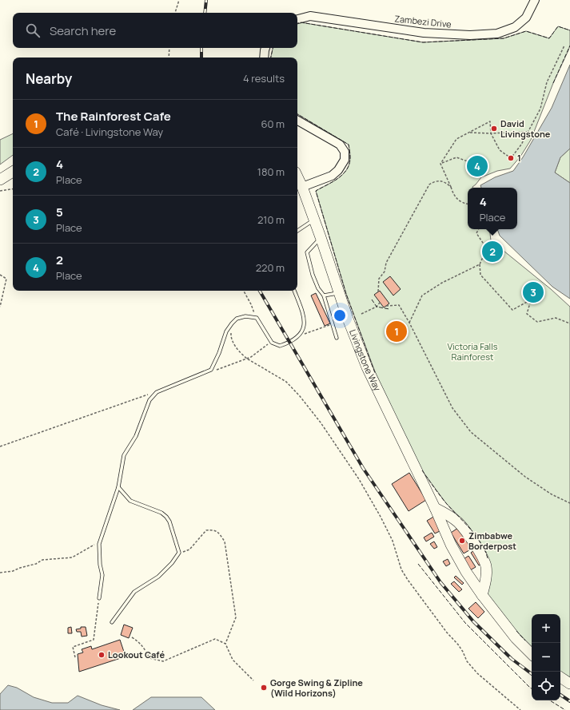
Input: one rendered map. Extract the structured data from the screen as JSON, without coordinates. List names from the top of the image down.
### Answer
{
  "streets": {
    "highway": ["Livingstone Way"],
    "street": ["Zambezi Drive"]
  },
  "parks": ["Victoria Falls Rainforest"],
  "places": [
    "David Livingstone",
    "1",
    "Zimbabwe Borderpost",
    "Lookout Café",
    "Gorge Swing & Zipline (Wild Horizons)"
  ],
  "page": {
    "search": "Search here",
    "heading": ["Nearby", "4 results"],
    "list": [
      {
        "mark": "1",
        "name": "The Rainforest Cafe",
        "note": "Café · Livingstone Way",
        "value": "60 m"
      },
      {
        "mark": "2",
        "name": "4",
        "note": "Place",
        "value": "180 m"
      },
      {
        "mark": "3",
        "name": "5",
        "note": "Place",
        "value": "210 m"
      },
      {
        "mark": "4",
        "name": "2",
        "note": "Place",
        "value": "220 m"
      }
    ],
    "pins": [
      "4",
      "2",
      "3",
      "1"
    ],
    "popup": ["4", "Place"],
    "map_buttons": ["+", "−"]
  }
}
